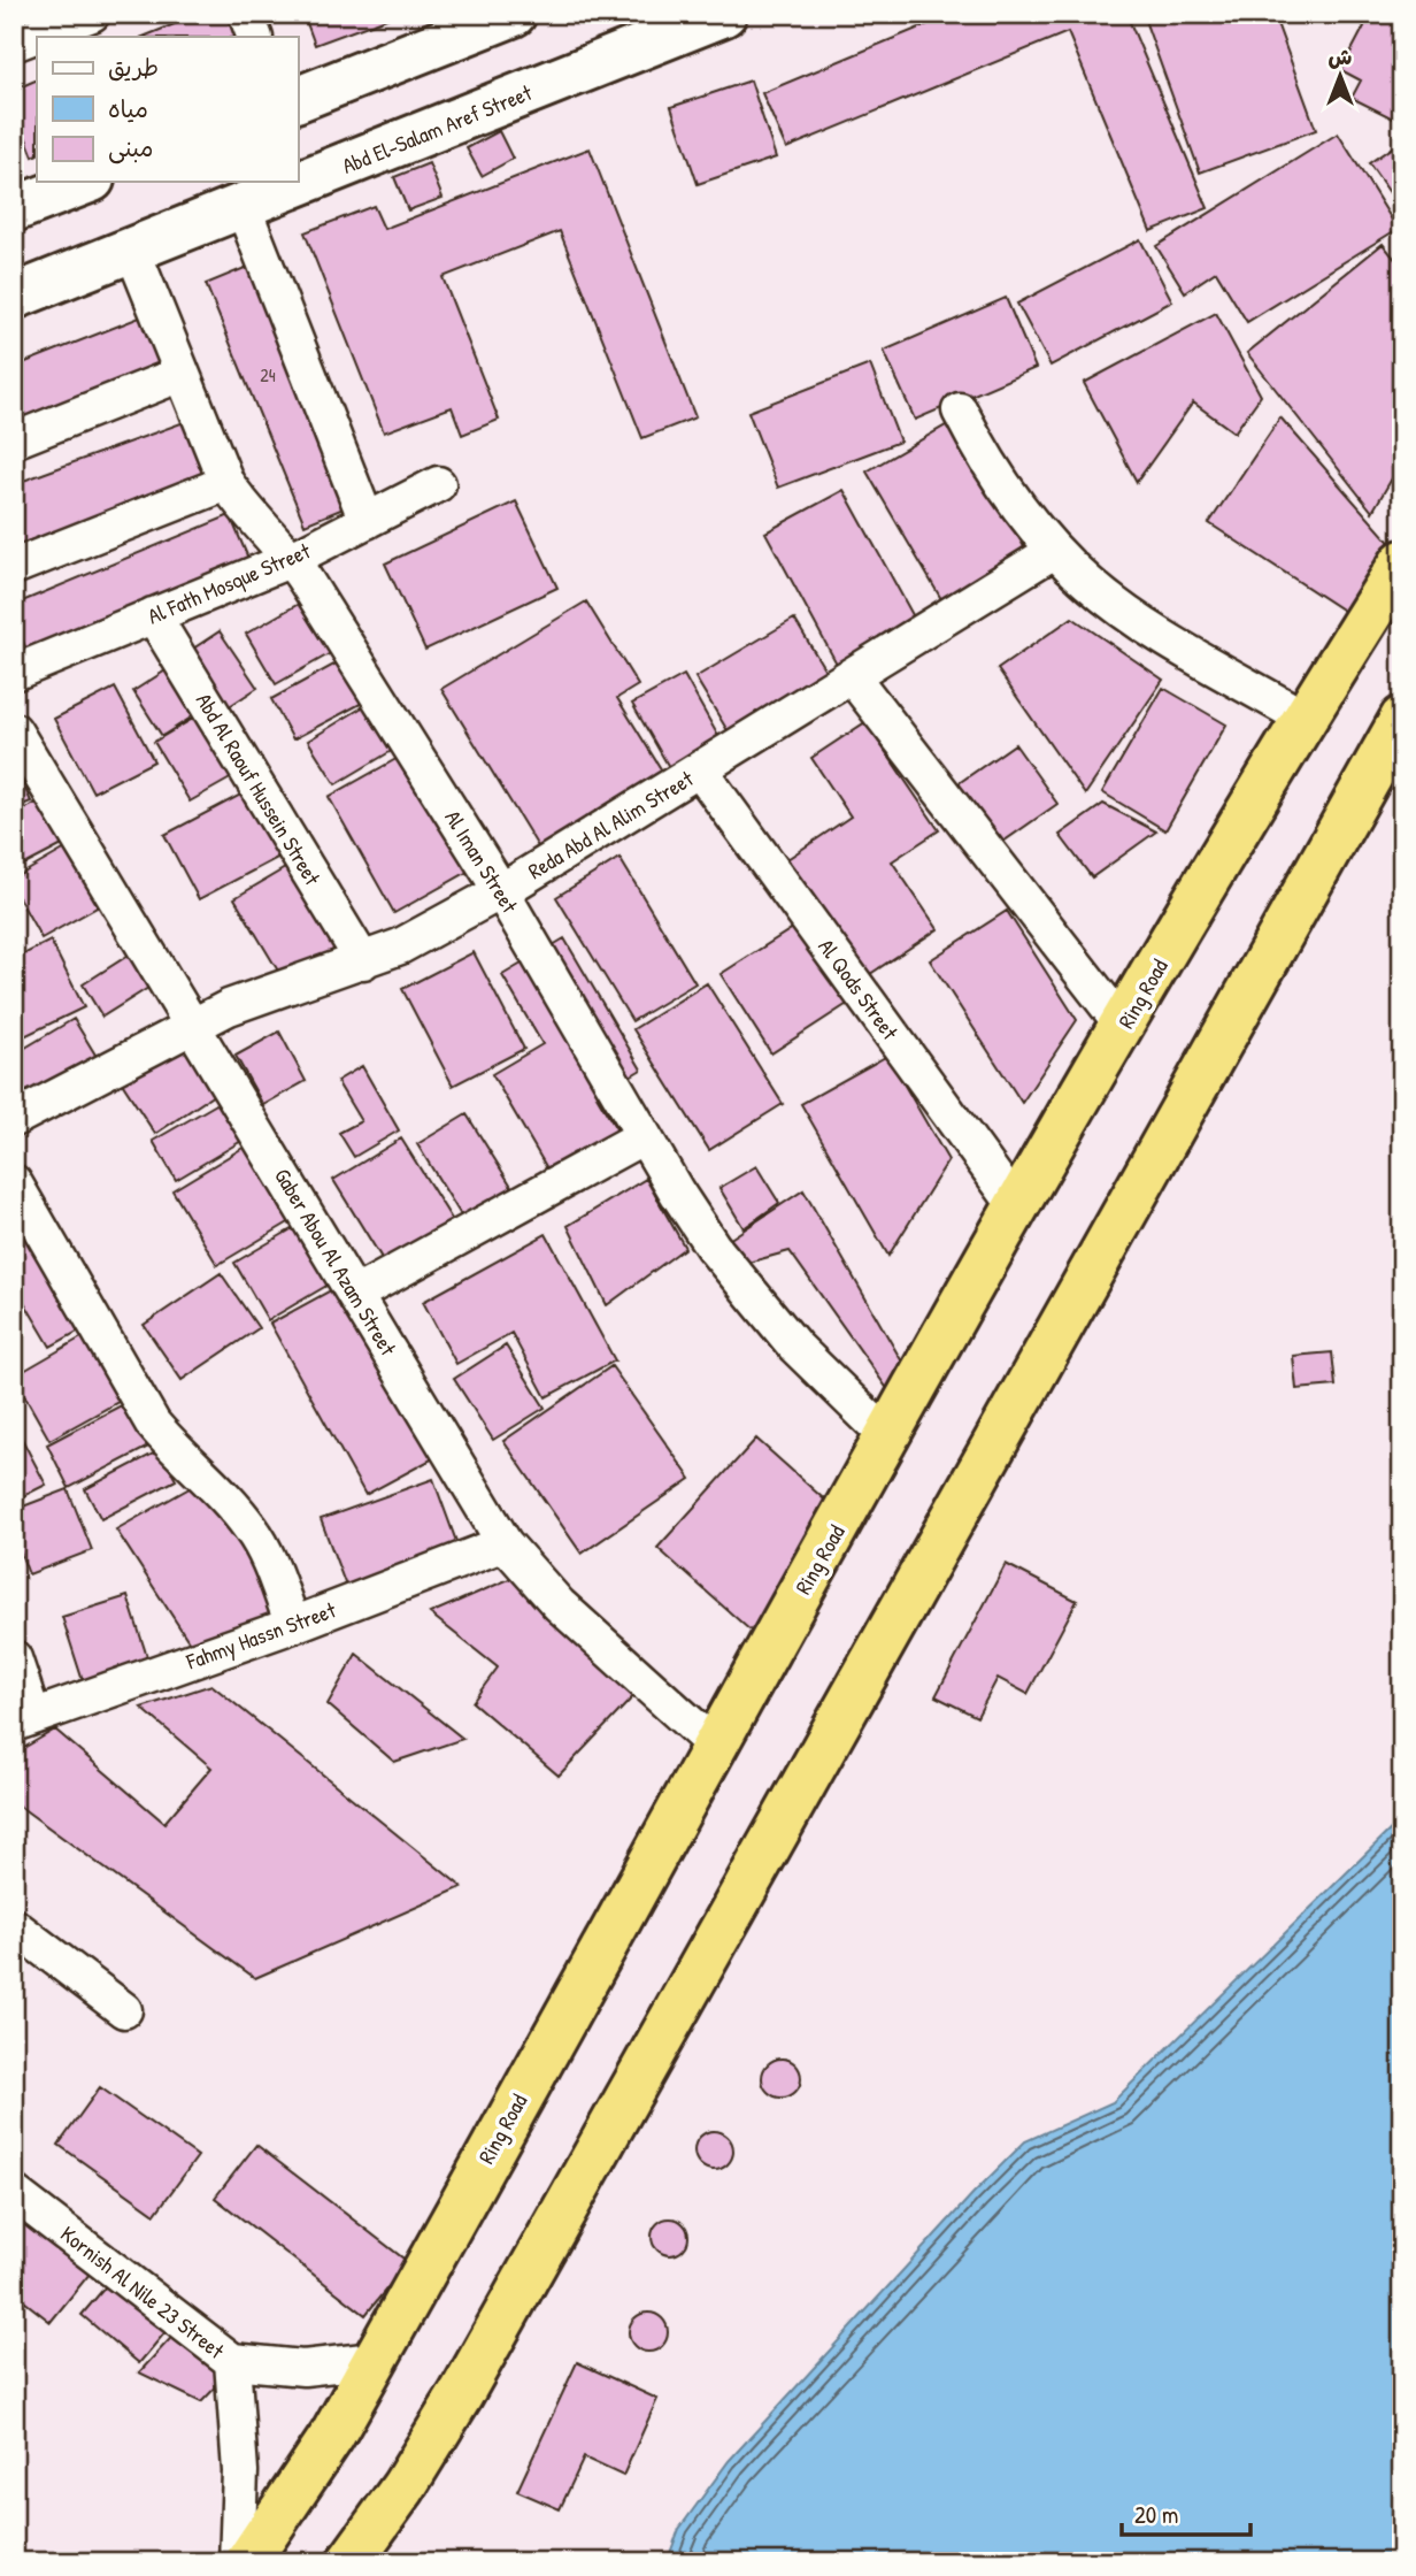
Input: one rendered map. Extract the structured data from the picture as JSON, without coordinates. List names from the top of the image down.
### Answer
{
  "streets": {
    "highway": ["Ring Road"],
    "main road": ["Abd El-Salam Aref Street"],
    "street": [
      "Al Fath Mosque Street",
      "Abd Al Raouf Hussein Street",
      "Reda Abd Al Alim Street",
      "Al Iman Street",
      "Al Qods Street",
      "Gaber Abou Al Azam Street",
      "Fahmy Hassn Street",
      "Kornish Al Nile 23 Street"
    ]
  },
  "crossings": [
    ["Abd El-Salam Aref Street", "Al Iman Street"],
    ["Al Fath Mosque Street", "Abd Al Raouf Hussein Street"],
    ["Al Fath Mosque Street", "Al Iman Street"],
    ["Abd Al Raouf Hussein Street", "Reda Abd Al Alim Street"],
    ["Reda Abd Al Alim Street", "Al Iman Street"],
    ["Reda Abd Al Alim Street", "Al Qods Street"],
    ["Reda Abd Al Alim Street", "Gaber Abou Al Azam Street"],
    ["Al Iman Street", "Ring Road"],
    ["Al Qods Street", "Ring Road"],
    ["Ring Road", "Gaber Abou Al Azam Street"],
    ["Ring Road", "Kornish Al Nile 23 Street"],
    ["Gaber Abou Al Azam Street", "Fahmy Hassn Street"]
  ],
  "house_numbers": ["24"],
  "legend": ["طريق", "مياه", "مبنى"],
  "scale_bar": "20 m",
  "north": "top"
}
